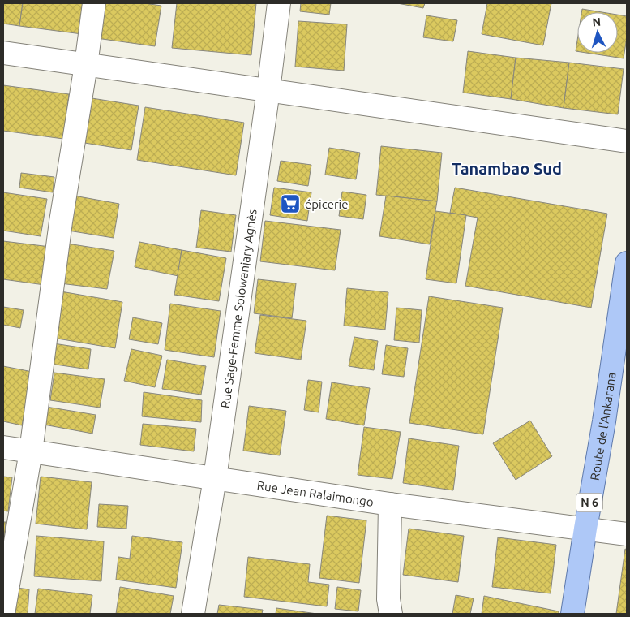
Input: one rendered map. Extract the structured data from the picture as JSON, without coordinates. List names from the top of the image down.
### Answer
{
  "streets": {
    "main road": ["Route de l'Ankarana", "N 6"],
    "street": ["Rue Sage-Femme Solowanjary Agnès", "Rue Jean Ralaimongo"]
  },
  "crossings": [
    ["Rue Sage-Femme Solowanjary Agnès", "Rue Jean Ralaimongo"],
    ["Route de l'Ankarana", "Rue Jean Ralaimongo"]
  ],
  "districts": ["Tanambao Sud"],
  "places": {
    "supermarket": ["épicerie"]
  },
  "north": "top"
}
